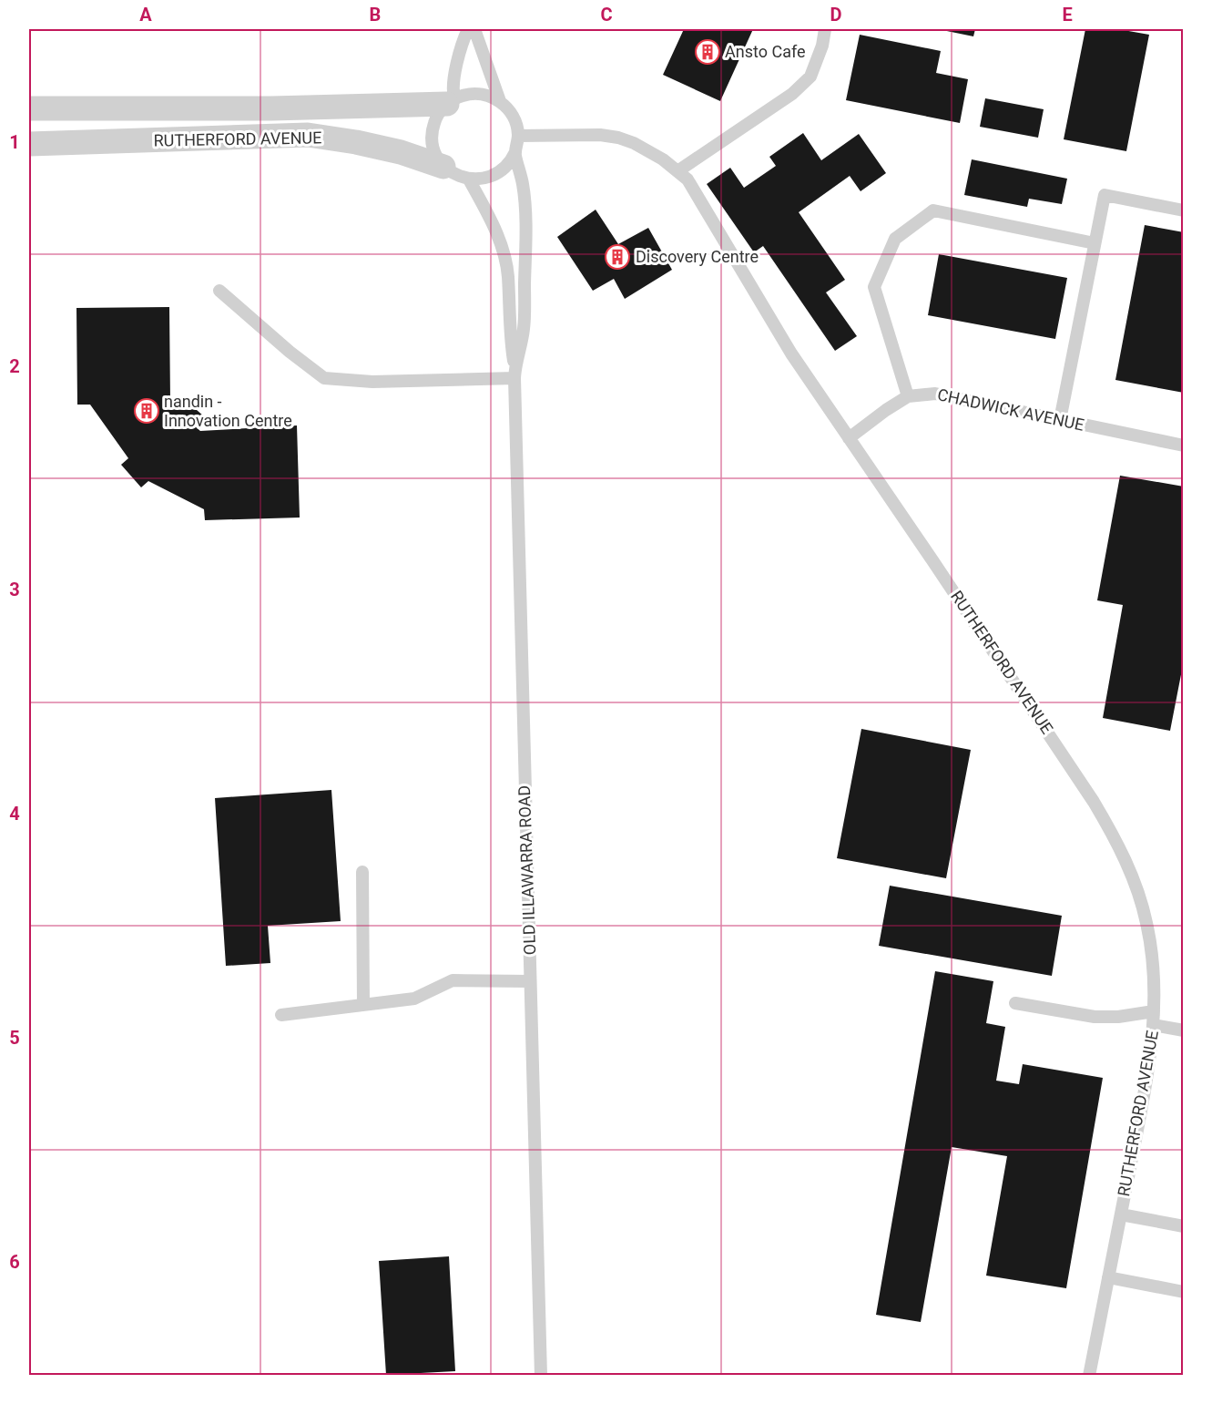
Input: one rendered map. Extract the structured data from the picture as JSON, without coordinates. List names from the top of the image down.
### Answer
{
  "streets": {
    "street": ["RUTHERFORD AVENUE"],
    "lane": ["CHADWICK AVENUE", "OLD ILLAWARRA ROAD"]
  },
  "crossings": [
    ["RUTHERFORD AVENUE", "CHADWICK AVENUE"],
    ["RUTHERFORD AVENUE", "OLD ILLAWARRA ROAD"]
  ],
  "places": {
    "building": ["Ansto Cafe", "Discovery Centre", "nandin - Innovation Centre"]
  },
  "grid": {
    "columns": [
      "A",
      "B",
      "C",
      "D",
      "E"
    ],
    "rows": [
      "1",
      "2",
      "3",
      "4",
      "5",
      "6"
    ]
  }
}
